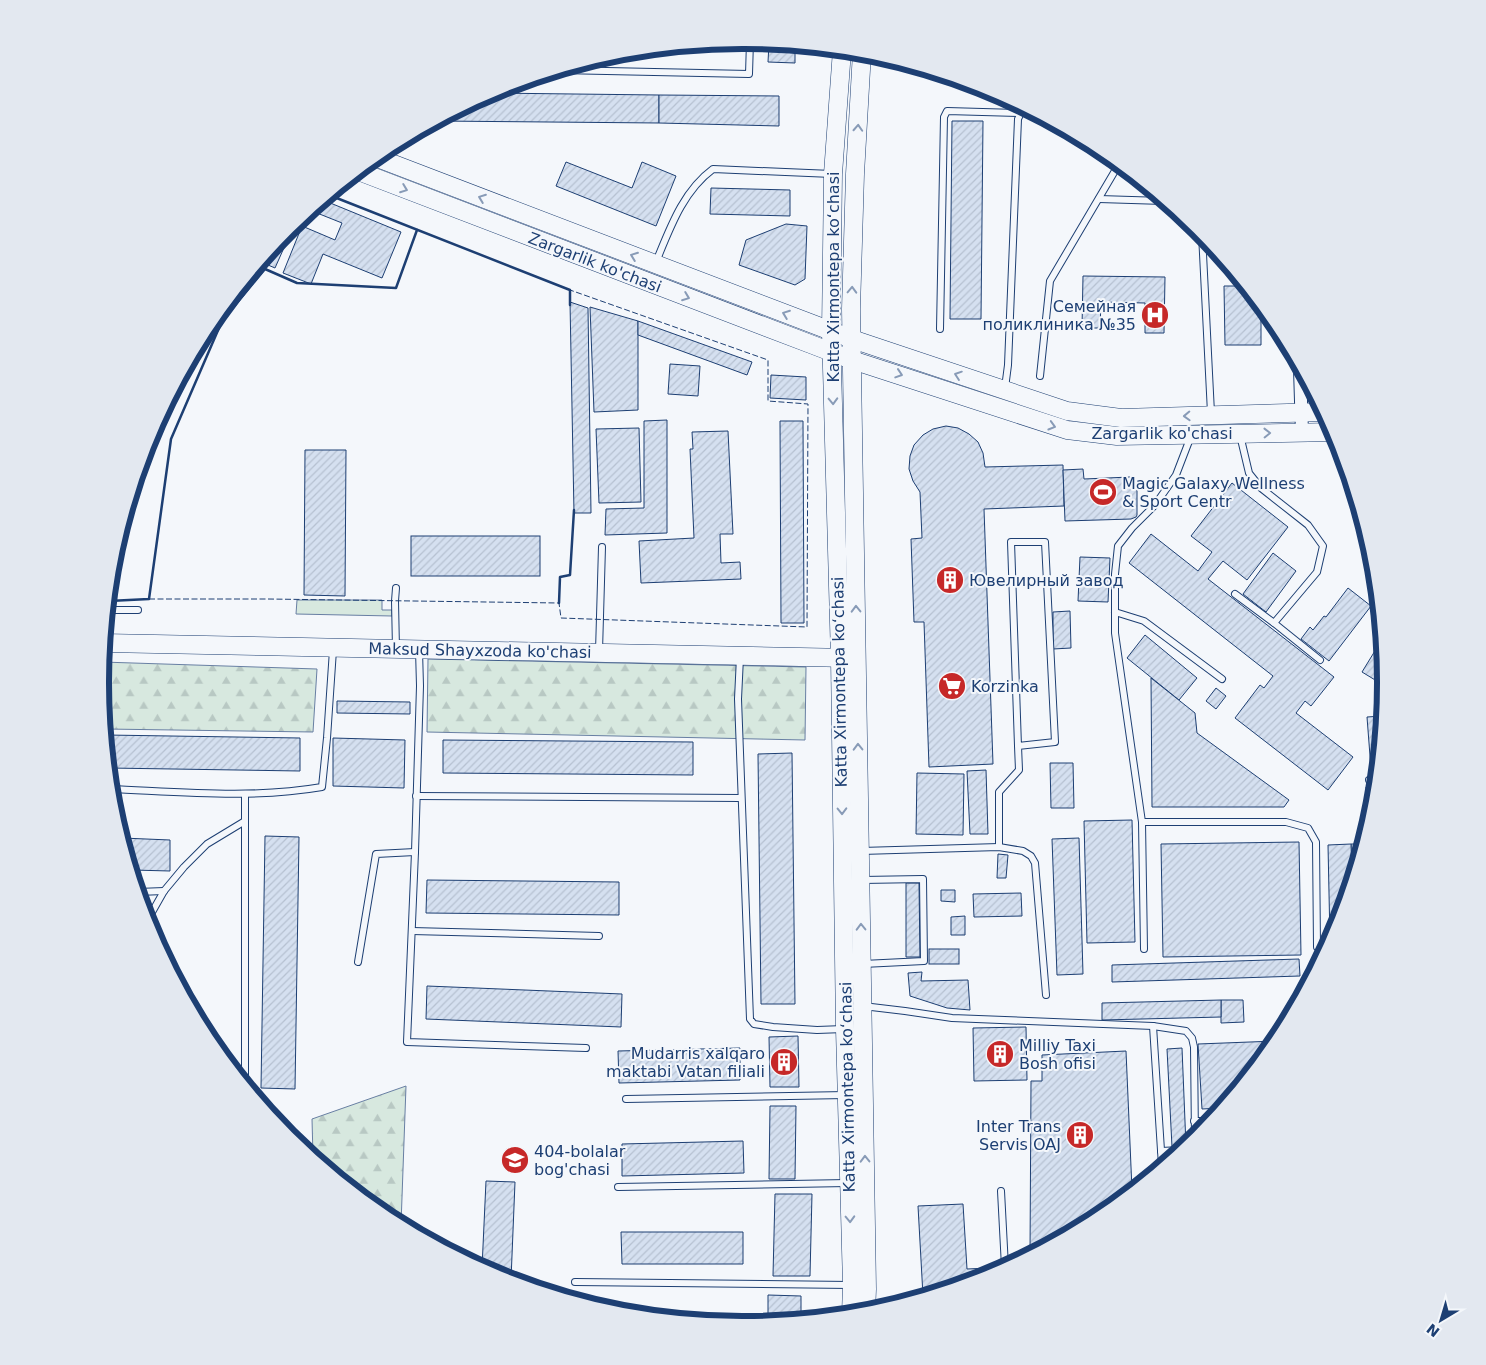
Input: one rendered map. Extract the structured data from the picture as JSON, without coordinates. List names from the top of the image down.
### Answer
{
  "streets": {
    "main road": ["Zargarlik ko'chasi", "Katta Xirmontepa koʻchasi", "Maksud Shayxzoda ko'chasi"]
  },
  "crossings": [
    ["Zargarlik ko'chasi", "Katta Xirmontepa koʻchasi"],
    ["Katta Xirmontepa koʻchasi", "Maksud Shayxzoda ko'chasi"]
  ],
  "places": {
    "hospital": ["Семейная поликлиника №35"],
    "sports": ["Magic Galaxy Wellness & Sport Centr"],
    "building": [
      "Ювелирный завод",
      "Milliy Taxi Bosh ofisi",
      "Mudarris xalqaro maktabi Vatan filiali",
      "Inter Trans Servis OAJ"
    ],
    "supermarket": ["Korzinka"],
    "school or university": ["404-bolalar bog'chasi"]
  },
  "north": "bottom left"
}
